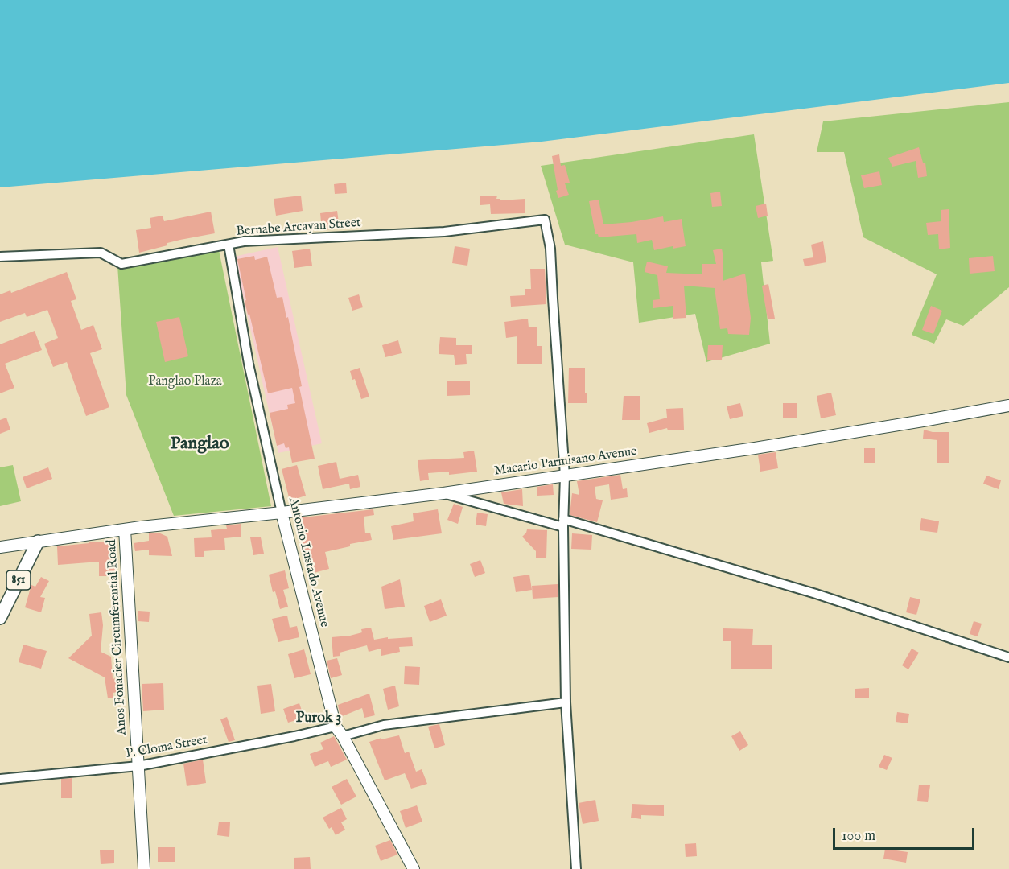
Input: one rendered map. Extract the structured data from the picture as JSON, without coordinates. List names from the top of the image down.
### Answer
{
  "streets": {
    "main road": ["851"],
    "street": [
      "Bernabe Arcayan Street",
      "Macario Parmisano Avenue",
      "Antonio Lustado Avenue",
      "Anos Fonacier Circumferential Road",
      "P. Cloma Street"
    ]
  },
  "crossings": [
    ["Bernabe Arcayan Street", "Macario Parmisano Avenue"],
    ["Bernabe Arcayan Street", "Antonio Lustado Avenue"],
    ["Macario Parmisano Avenue", "Antonio Lustado Avenue"],
    ["Macario Parmisano Avenue", "Anos Fonacier Circumferential Road"],
    ["Antonio Lustado Avenue", "P. Cloma Street"],
    ["851", "Anos Fonacier Circumferential Road"],
    ["Anos Fonacier Circumferential Road", "P. Cloma Street"]
  ],
  "districts": ["Panglao", "Purok 3"],
  "parks": ["Panglao Plaza"],
  "scale_bar": "100 m"
}
